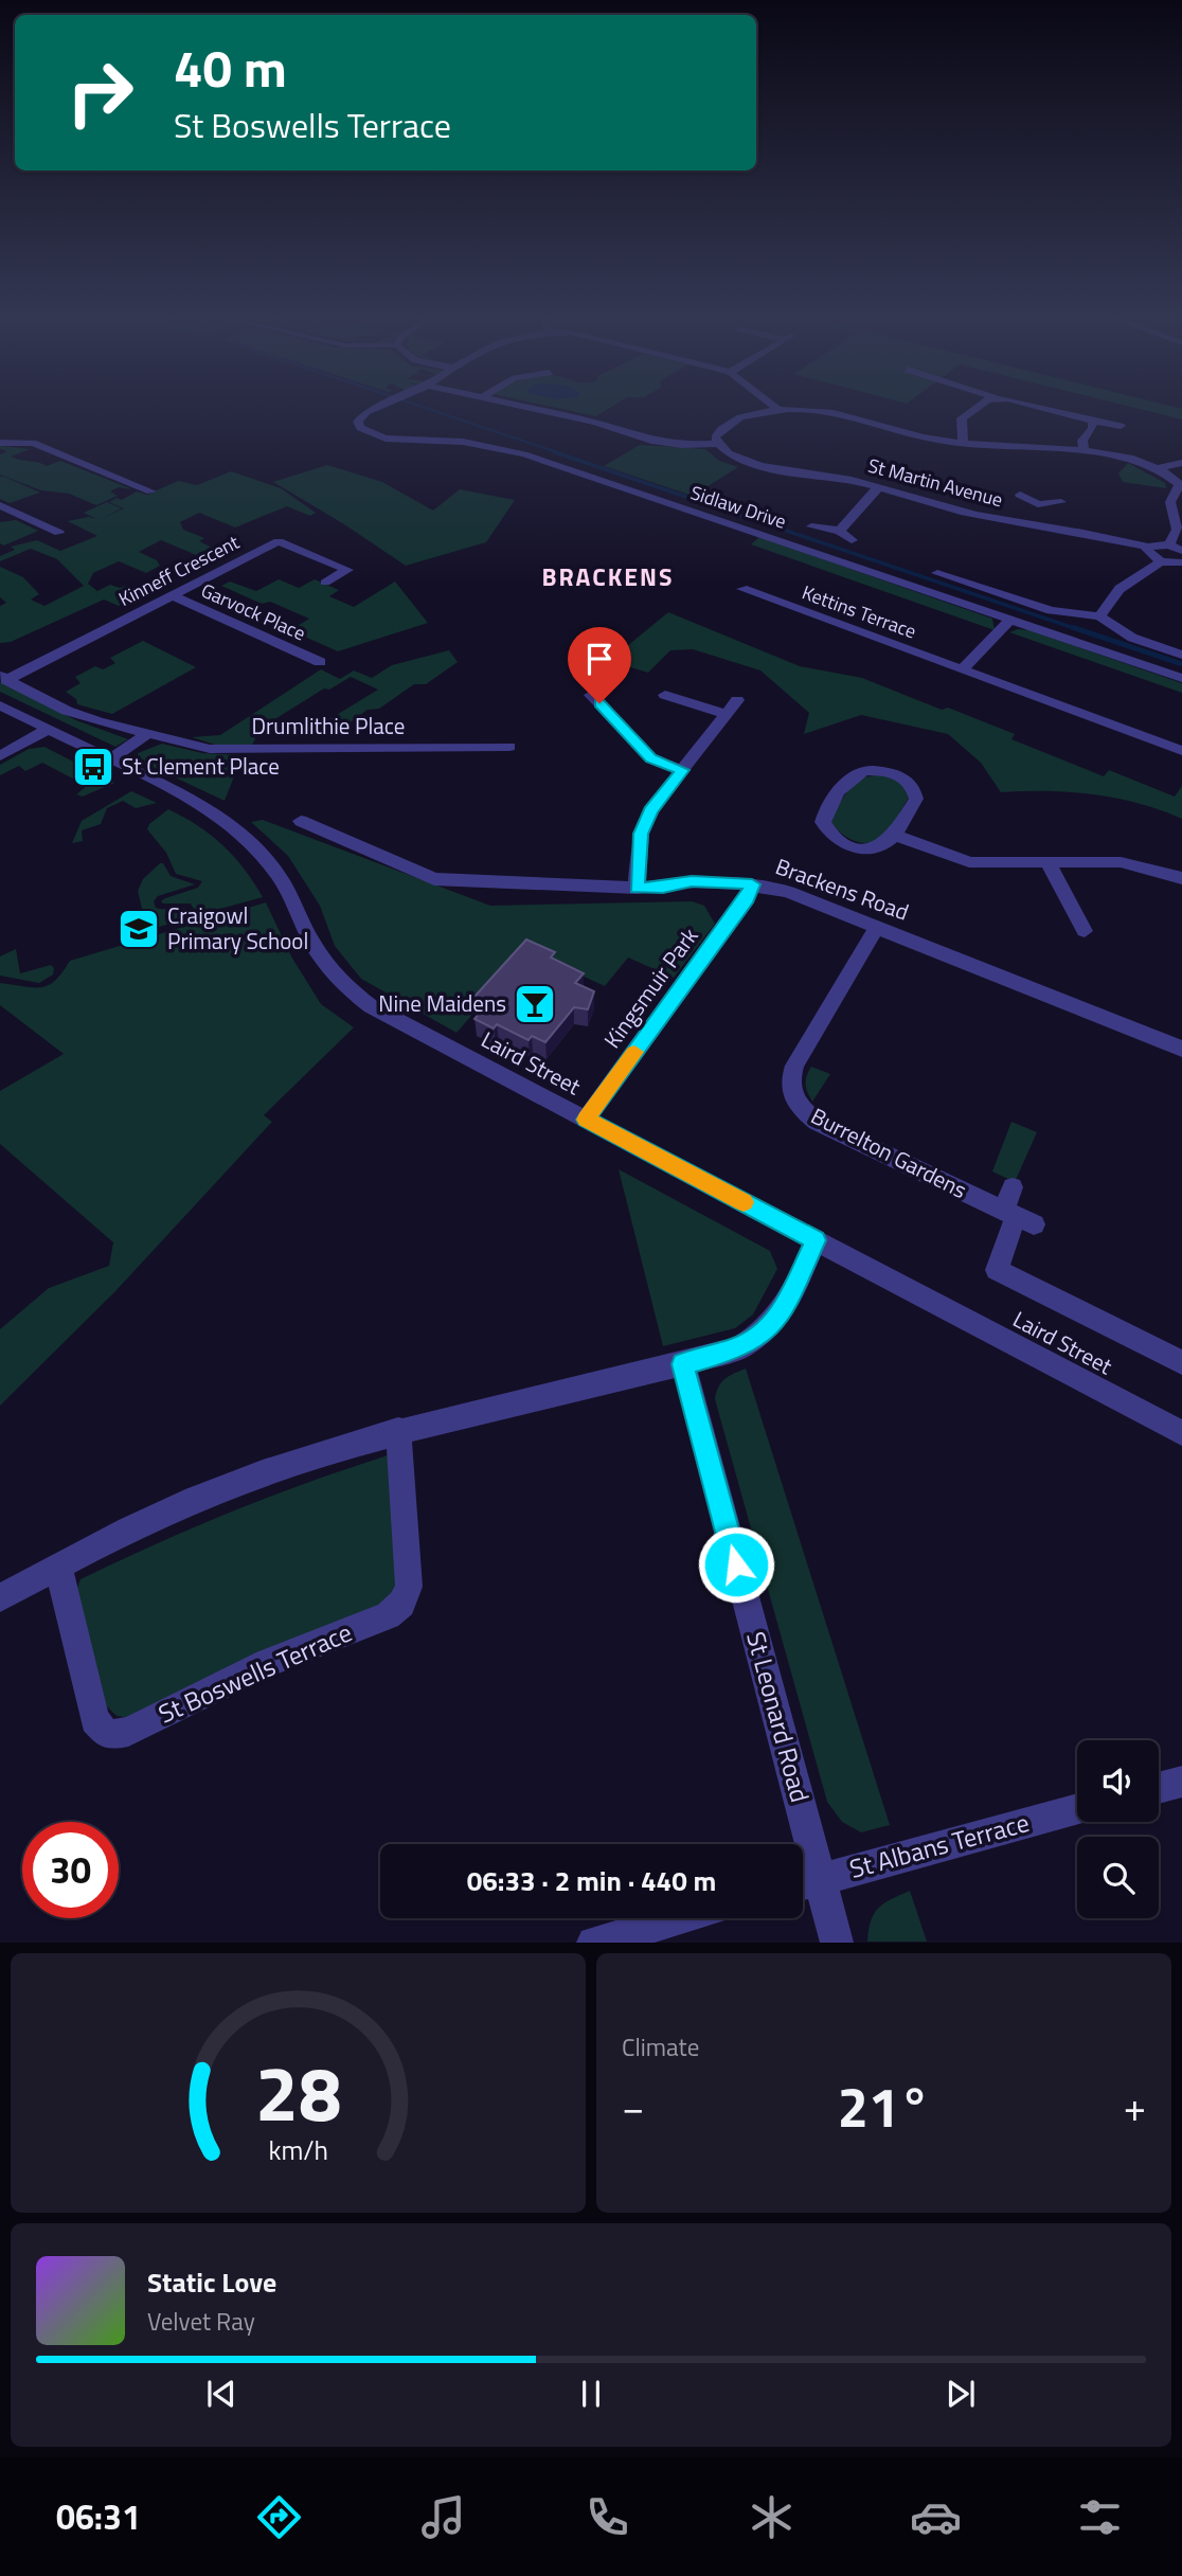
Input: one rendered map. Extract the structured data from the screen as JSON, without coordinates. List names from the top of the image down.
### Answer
{
  "streets": {
    "street": [
      "St Martin Avenue",
      "Sidlaw Drive",
      "Kinneff Crescent",
      "Garvock Place",
      "Kettins Terrace",
      "Drumlithie Place",
      "Brackens Road",
      "Kingsmuir Park",
      "Laird Street",
      "Burrelton Gardens",
      "St Boswells Terrace",
      "St Leonard Road",
      "St Albans Terrace"
    ]
  },
  "crossings": [
    ["Kinneff Crescent", "Garvock Place"],
    ["Kinneff Crescent", "Drumlithie Place"],
    ["Brackens Road", "Kingsmuir Park"],
    ["Brackens Road", "Burrelton Gardens"],
    ["Kingsmuir Park", "Laird Street"],
    ["St Leonard Road", "St Albans Terrace"]
  ],
  "districts": ["BRACKENS"],
  "places": {
    "bus stop": ["St Clement Place"],
    "school or university": ["Craigowl Primary School"],
    "bar": ["Nine Maidens"]
  },
  "page": {
    "turn": ["40 m", "St Boswells Terrace"],
    "limit": "30",
    "trip": "06:33 · 2 min · 440 m",
    "tile": "Climate",
    "heat": ["−", "21°", "+"],
    "song": ["Static Love", "Velvet Ray"],
    "tabs": "06:31",
    "gauge": ["28", "km/h"]
  }
}
